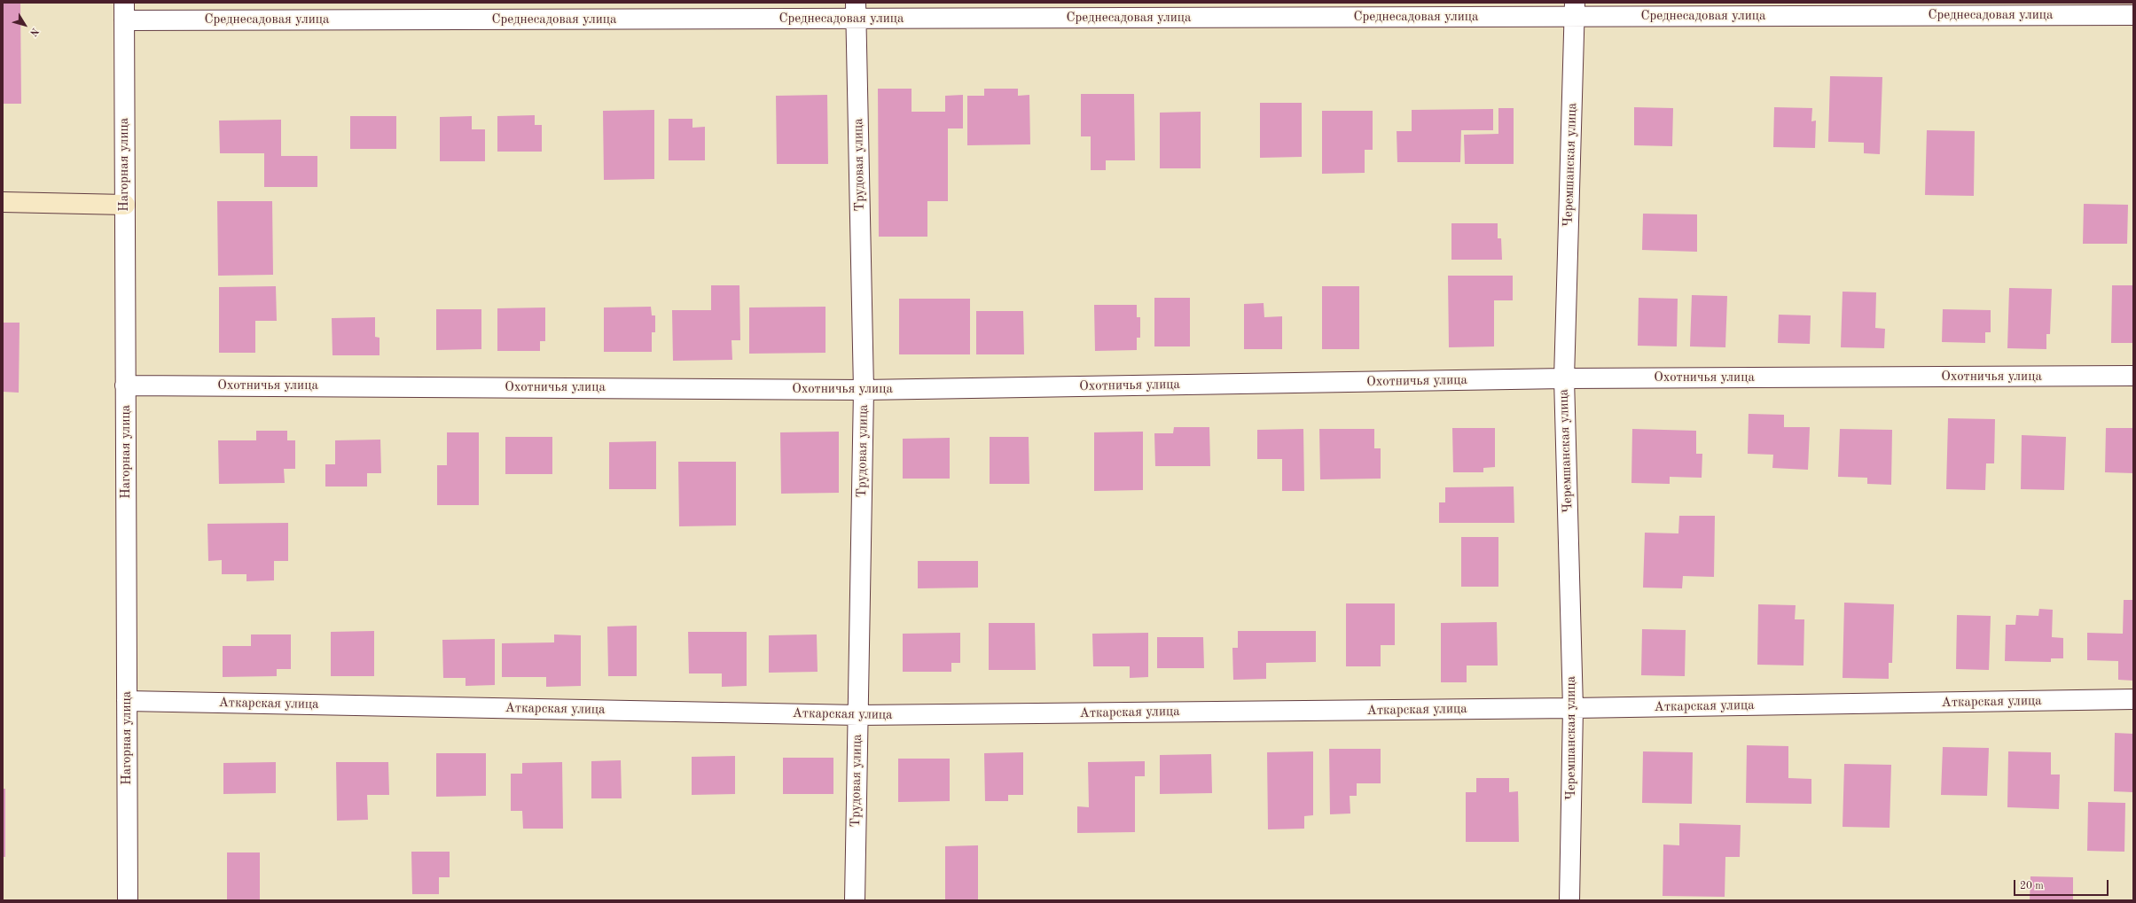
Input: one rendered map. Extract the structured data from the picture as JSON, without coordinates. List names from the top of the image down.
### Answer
{
  "streets": {
    "street": [
      "Среднесадовая улица",
      "Нагорная улица",
      "Трудовая улица",
      "Черемшанская улица",
      "Охотничья улица",
      "Аткарская улица"
    ]
  },
  "crossings": [
    ["Среднесадовая улица", "Нагорная улица"],
    ["Среднесадовая улица", "Трудовая улица"],
    ["Среднесадовая улица", "Черемшанская улица"],
    ["Нагорная улица", "Охотничья улица"],
    ["Нагорная улица", "Аткарская улица"],
    ["Трудовая улица", "Охотничья улица"],
    ["Трудовая улица", "Аткарская улица"],
    ["Черемшанская улица", "Охотничья улица"],
    ["Черемшанская улица", "Аткарская улица"]
  ],
  "scale_bar": "20 m",
  "north": "bottom right"
}
